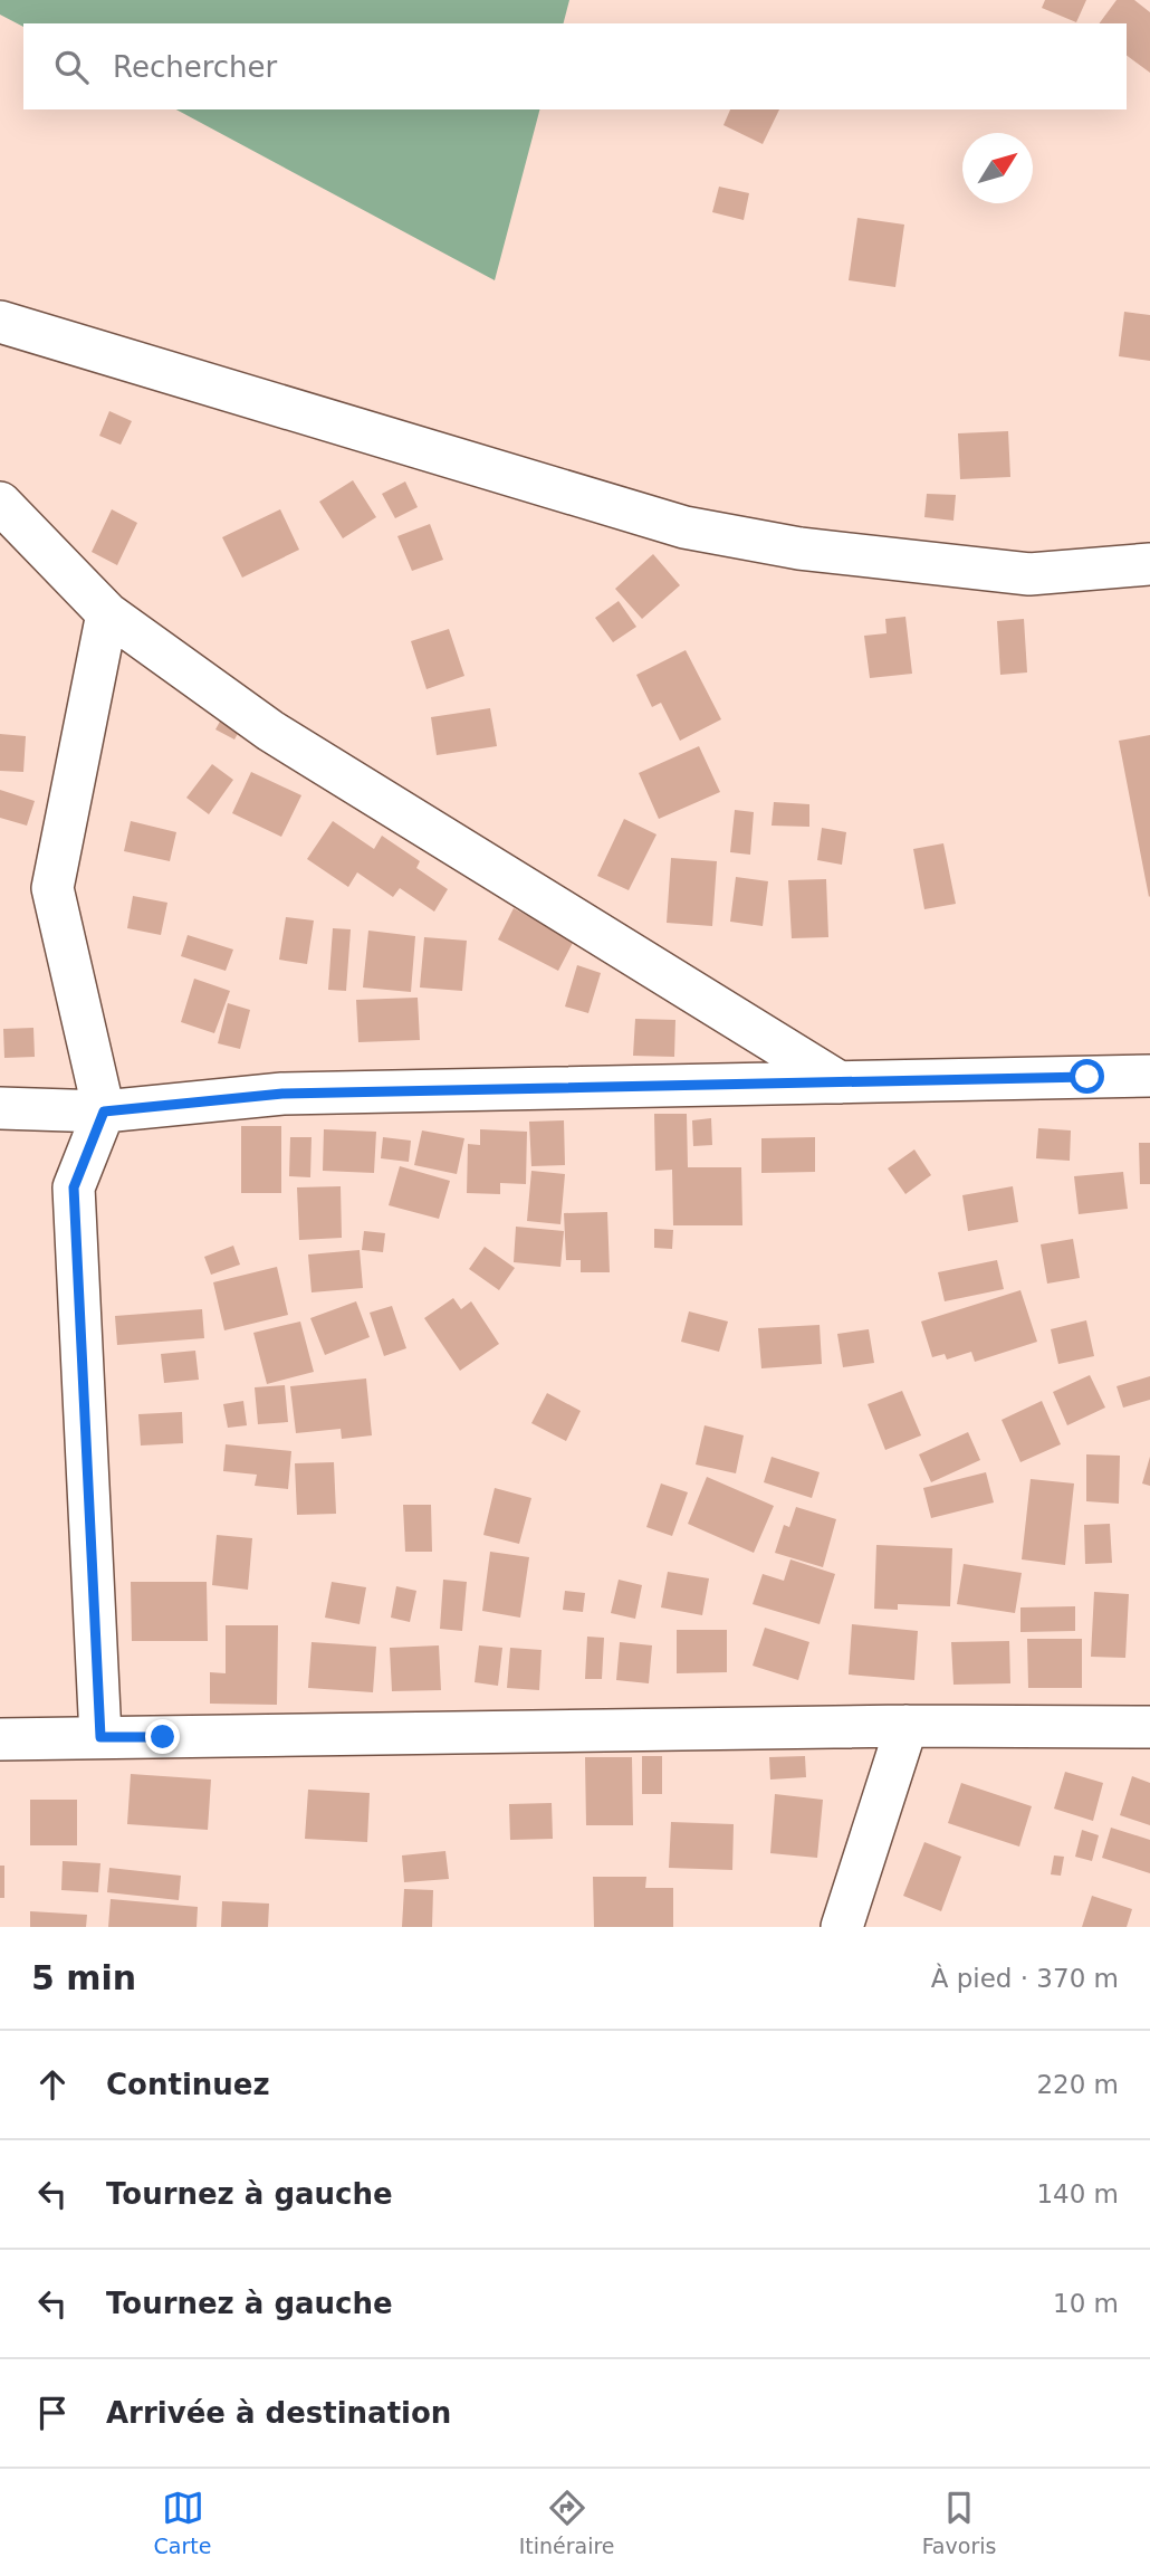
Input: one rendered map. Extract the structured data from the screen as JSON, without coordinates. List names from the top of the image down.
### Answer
{
  "north": "top right",
  "page": {
    "search": "Rechercher",
    "heading": ["5 min", "À pied · 370 m"],
    "list": [
      ["Continuez", "220 m"],
      ["Tournez à gauche", "140 m"],
      ["Tournez à gauche", "10 m"],
      "Arrivée à destination"
    ],
    "nav": ["Carte", "Itinéraire", "Favoris"]
  }
}
